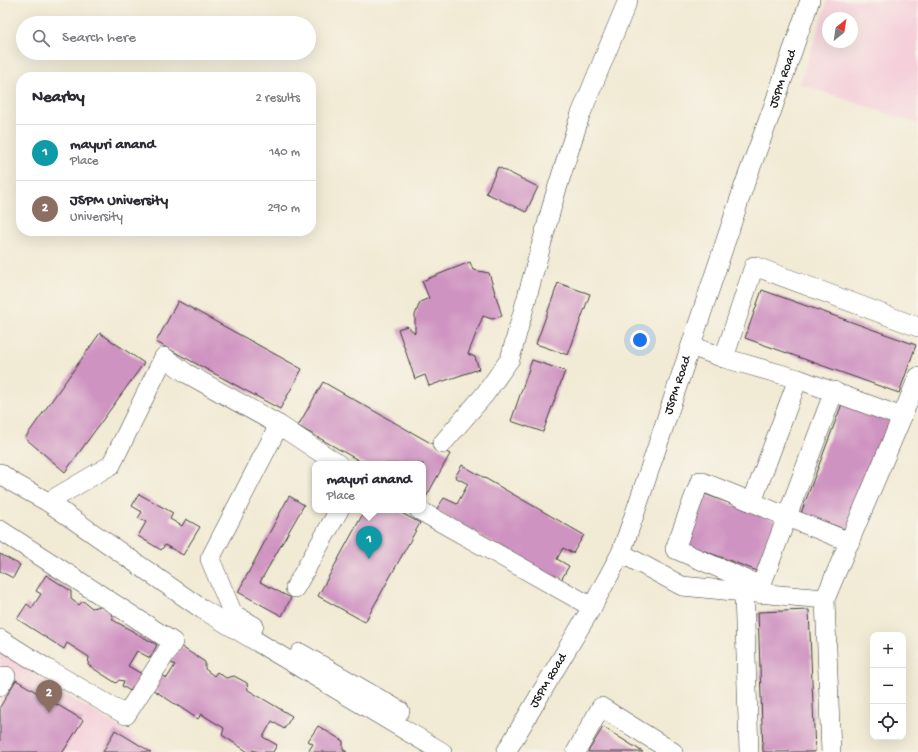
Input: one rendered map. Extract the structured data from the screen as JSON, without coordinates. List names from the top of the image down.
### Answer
{
  "streets": {
    "street": ["JSPM Road"]
  },
  "north": "top right",
  "page": {
    "search": "Search here",
    "heading": ["Nearby", "2 results"],
    "list": [
      {
        "mark": "1",
        "name": "mayuri anand",
        "note": "Place",
        "value": "140 m"
      },
      {
        "mark": "2",
        "name": "JSPM University",
        "note": "University",
        "value": "290 m"
      }
    ],
    "popup": ["mayuri anand", "Place"],
    "pins": ["1", "2"],
    "map_buttons": ["+", "−"]
  }
}
